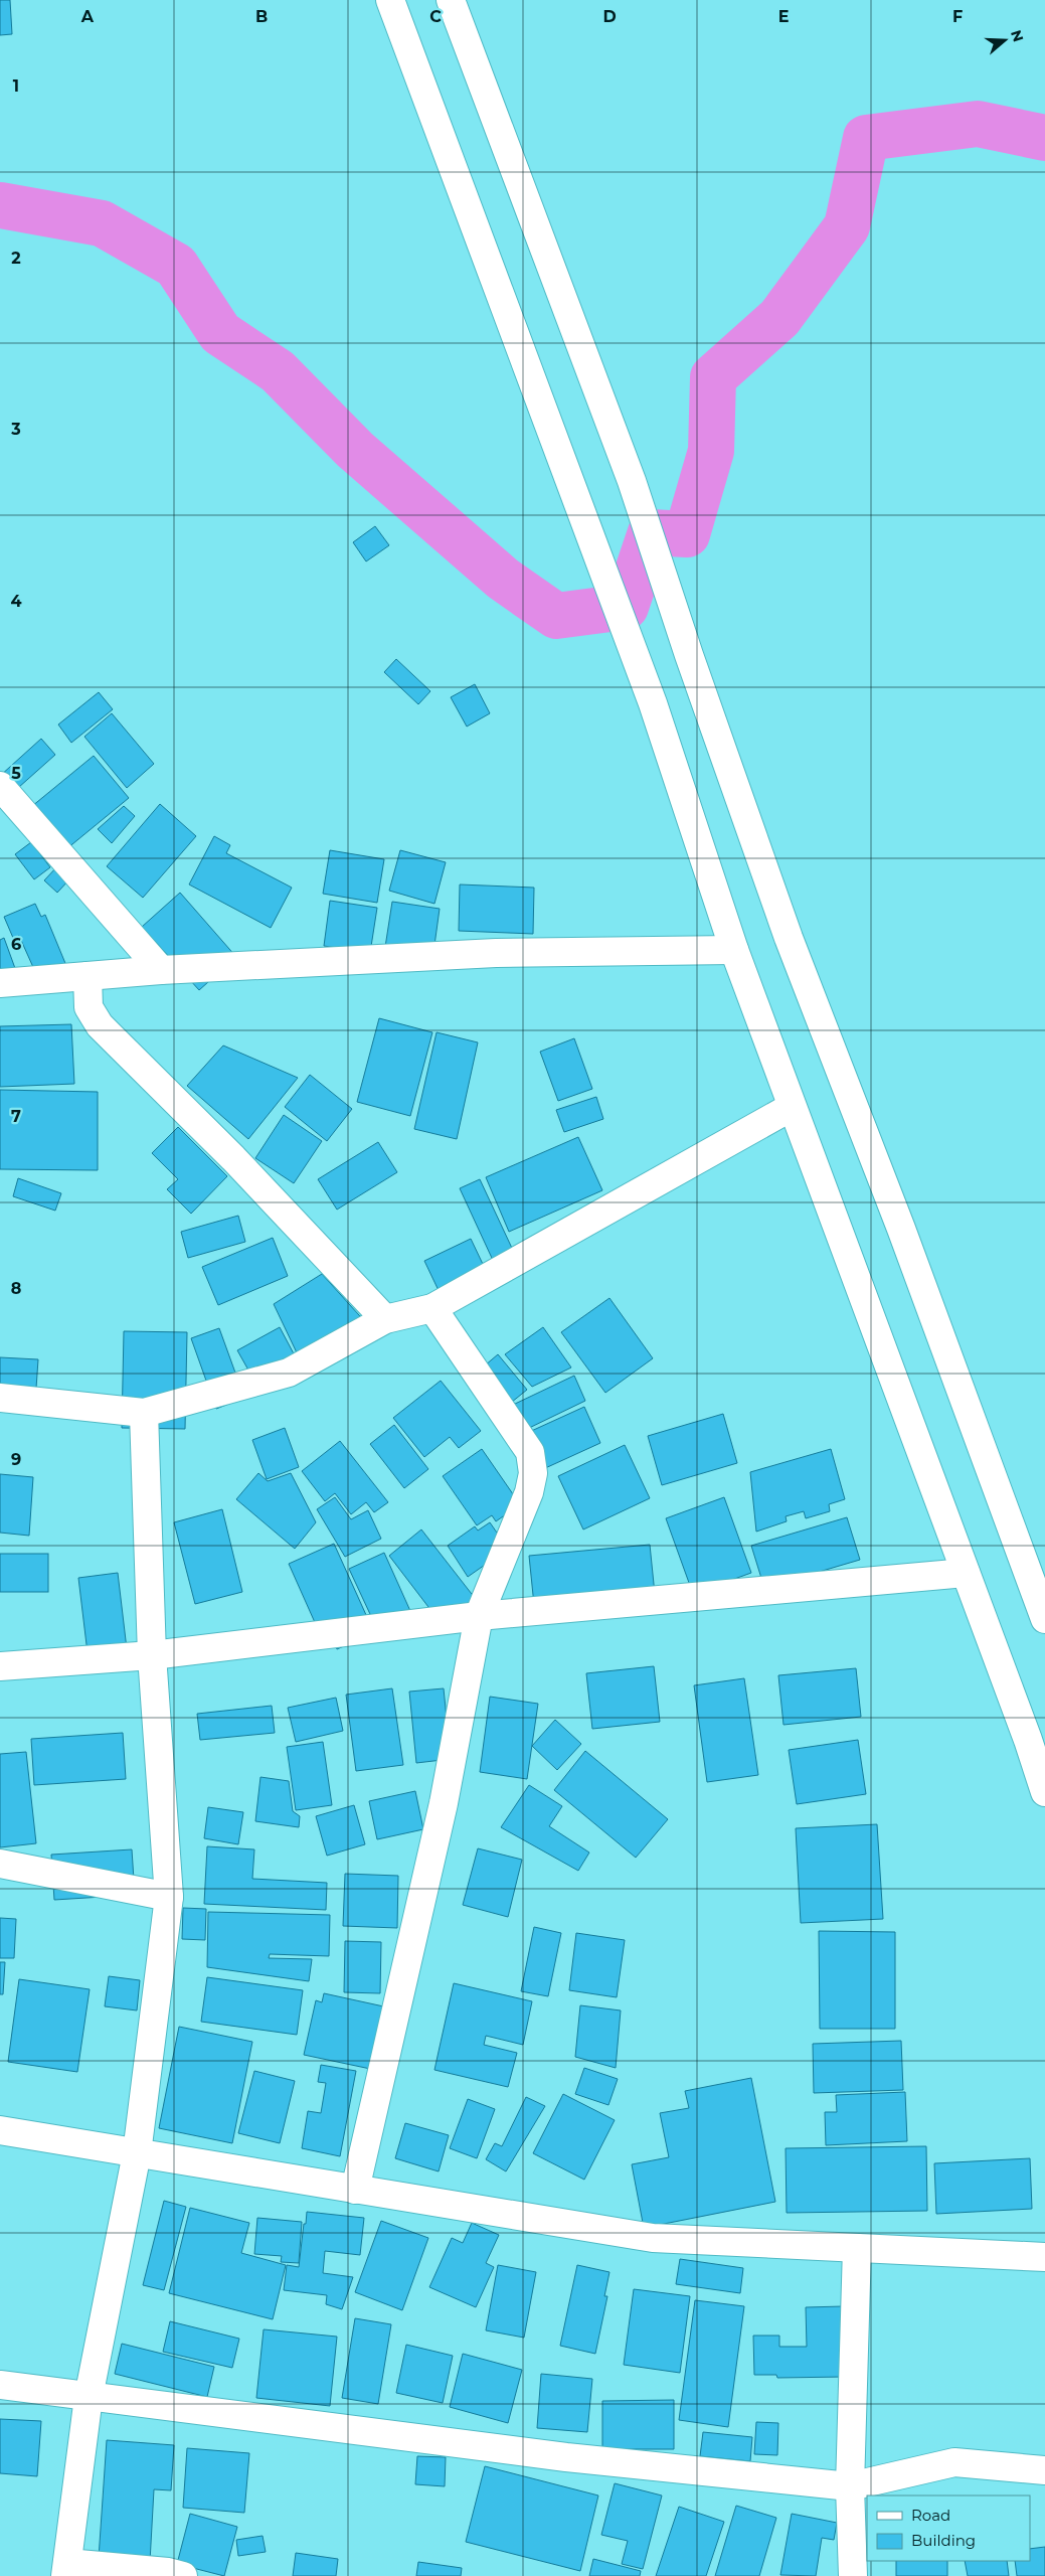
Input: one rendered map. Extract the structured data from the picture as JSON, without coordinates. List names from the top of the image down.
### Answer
{
  "legend": ["Road", "Building"],
  "north": "right",
  "grid": {
    "columns": [
      "A",
      "B",
      "C",
      "D",
      "E",
      "F"
    ],
    "rows": [
      "1",
      "2",
      "3",
      "4",
      "5",
      "6",
      "7",
      "8",
      "9"
    ]
  }
}
